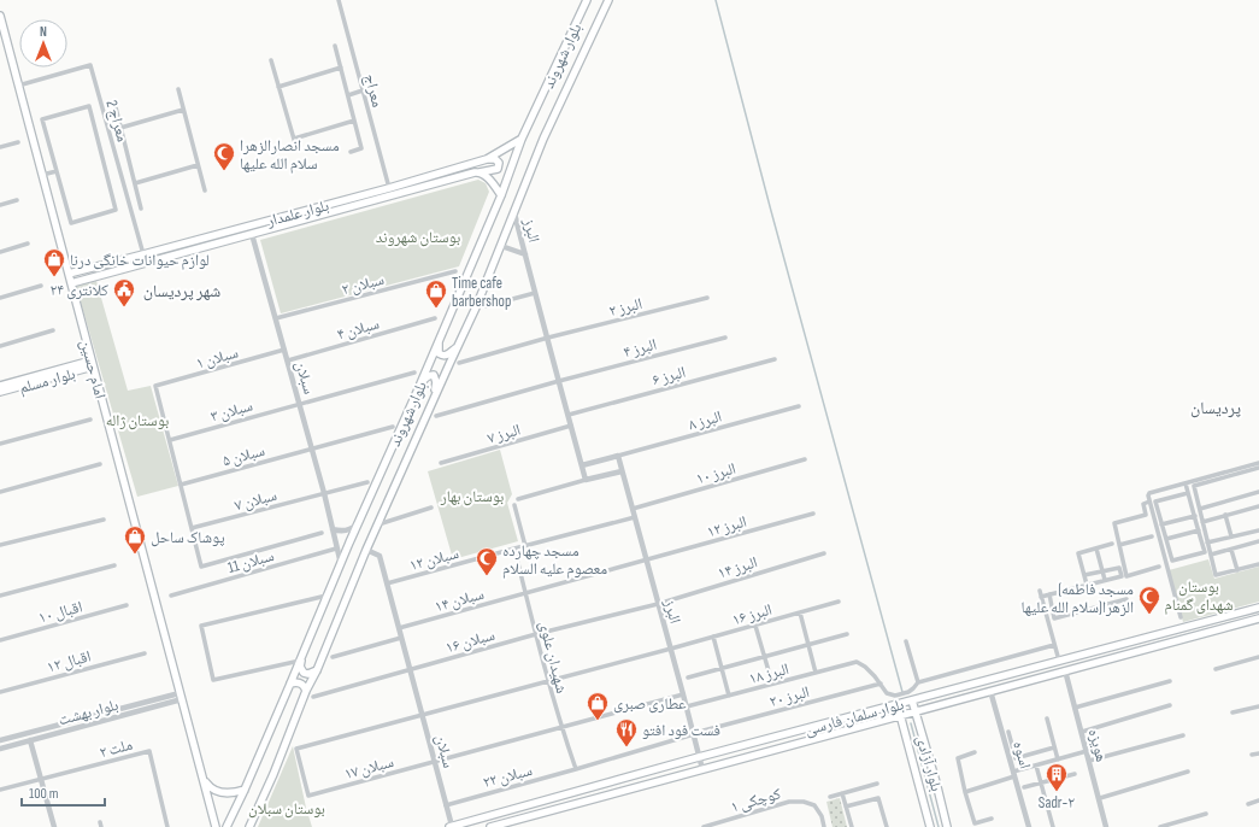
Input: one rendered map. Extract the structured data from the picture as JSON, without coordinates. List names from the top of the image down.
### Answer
{
  "streets": {
    "main road": [
      "بلوار شهروند",
      "بلوار علمدار",
      "امام حسین",
      "بلوار مسلم",
      "بلوار سلمان فارسی",
      "بلوار آزادی"
    ],
    "street": [
      "معراج",
      "معراج 2",
      "البرز",
      "سبلان ۲",
      "البرز ۲",
      "سبلان ۴",
      "البرز ۴",
      "سبلان ۱",
      "البرز ۶",
      "سبلان",
      "سبلان ۳",
      "البرز ۸",
      "البرز ۷",
      "سبلان ۵",
      "البرز ۱۰",
      "سبلان ۷",
      "البرز ۱۲",
      "سبلان ۱۲",
      "سبلان 11",
      "البرز ۱۴",
      "سبلان ۱۴",
      "اقبال ۱۰",
      "البرز ۱۶",
      "سبلان ۱۶",
      "شهیدان علوی",
      "اقبال ۱۲",
      "البرز ۱۸",
      "البرز ۲۰",
      "بلوار بهشت",
      "هویزه",
      "ملت ۲",
      "اسوه",
      "سبلان ۱۷",
      "سبلان ۲۲",
      "کوچکی ۱"
    ]
  },
  "crossings": [
    ["بلوار شهروند", "بلوار علمدار"],
    ["بلوار شهروند", "البرز"],
    ["بلوار شهروند", "سبلان"],
    ["معراج", "بلوار علمدار"],
    ["معراج 2", "بلوار علمدار"],
    ["معراج 2", "امام حسین"],
    ["بلوار علمدار", "امام حسین"],
    ["بلوار علمدار", "سبلان"],
    ["البرز", "البرز ۲"],
    ["البرز", "البرز ۴"],
    ["البرز", "البرز ۶"],
    ["البرز", "البرز ۸"],
    ["البرز", "البرز ۷"],
    ["البرز", "البرز ۱۰"],
    ["البرز", "البرز ۱۲"],
    ["البرز", "سبلان ۱۲"],
    ["البرز", "البرز ۱۴"],
    ["البرز", "البرز ۱۶"],
    ["البرز", "البرز ۱۸"],
    ["البرز", "بلوار سلمان فارسی"],
    ["البرز", "سبلان ۱۷"],
    ["البرز", "سبلان ۲۲"],
    ["سبلان ۲", "سبلان"],
    ["سبلان ۴", "سبلان"],
    ["سبلان ۱", "سبلان"],
    ["سبلان ۱", "سبلان ۳"],
    ["امام حسین", "بلوار مسلم"],
    ["امام حسین", "بلوار بهشت"],
    ["سبلان", "سبلان ۳"],
    ["سبلان", "سبلان ۵"],
    ["سبلان", "سبلان ۷"],
    ["سبلان", "سبلان ۱۲"],
    ["سبلان", "سبلان 11"],
    ["سبلان", "سبلان ۱۴"],
    ["سبلان", "البرز ۱۶"],
    ["سبلان", "سبلان ۱۶"],
    ["سبلان", "بلوار سلمان فارسی"],
    ["سبلان", "سبلان ۱۷"],
    ["سبلان", "سبلان ۲۲"],
    ["البرز ۱۲", "سبلان ۱۴"],
    ["البرز ۱۲", "شهیدان علوی"],
    ["سبلان ۱۲", "شهیدان علوی"],
    ["البرز ۱۴", "سبلان ۱۶"],
    ["البرز ۱۴", "شهیدان علوی"],
    ["سبلان ۱۴", "شهیدان علوی"],
    ["البرز ۱۶", "شهیدان علوی"],
    ["البرز ۱۶", "سبلان ۱۷"],
    ["سبلان ۱۶", "شهیدان علوی"],
    ["شهیدان علوی", "سبلان ۱۷"],
    ["شهیدان علوی", "سبلان ۲۲"],
    ["البرز ۱۸", "البرز ۲۰"],
    ["بلوار سلمان فارسی", "هویزه"],
    ["بلوار سلمان فارسی", "اسوه"],
    ["بلوار سلمان فارسی", "بلوار آزادی"]
  ],
  "districts": ["شهر پردیسان", "پردیسان"],
  "parks": [
    "بوستان شهروند",
    "بوستان ژاله",
    "بوستان بهار",
    "بوستان شهدای گمنام",
    "بوستان سبلان"
  ],
  "places": {
    "mosque": ["مسجد انصارالزهرا سلام الله علیها", "مسجد چهارده معصوم علیه السلام", "(مسجد فاطمه الزهرا(سلام الله علیها"],
    "shop": [
      "لوازم حیوانات خانگی درنا",
      "Time cafe barbershop",
      "پوشاک ساحل",
      "عطاری صبری"
    ],
    "public building": ["کلانتری ۲۴"],
    "restaurant": ["فست فود افتو"],
    "building": ["Sadr-۲"]
  },
  "scale_bar": "100 m",
  "north": "top"
}
